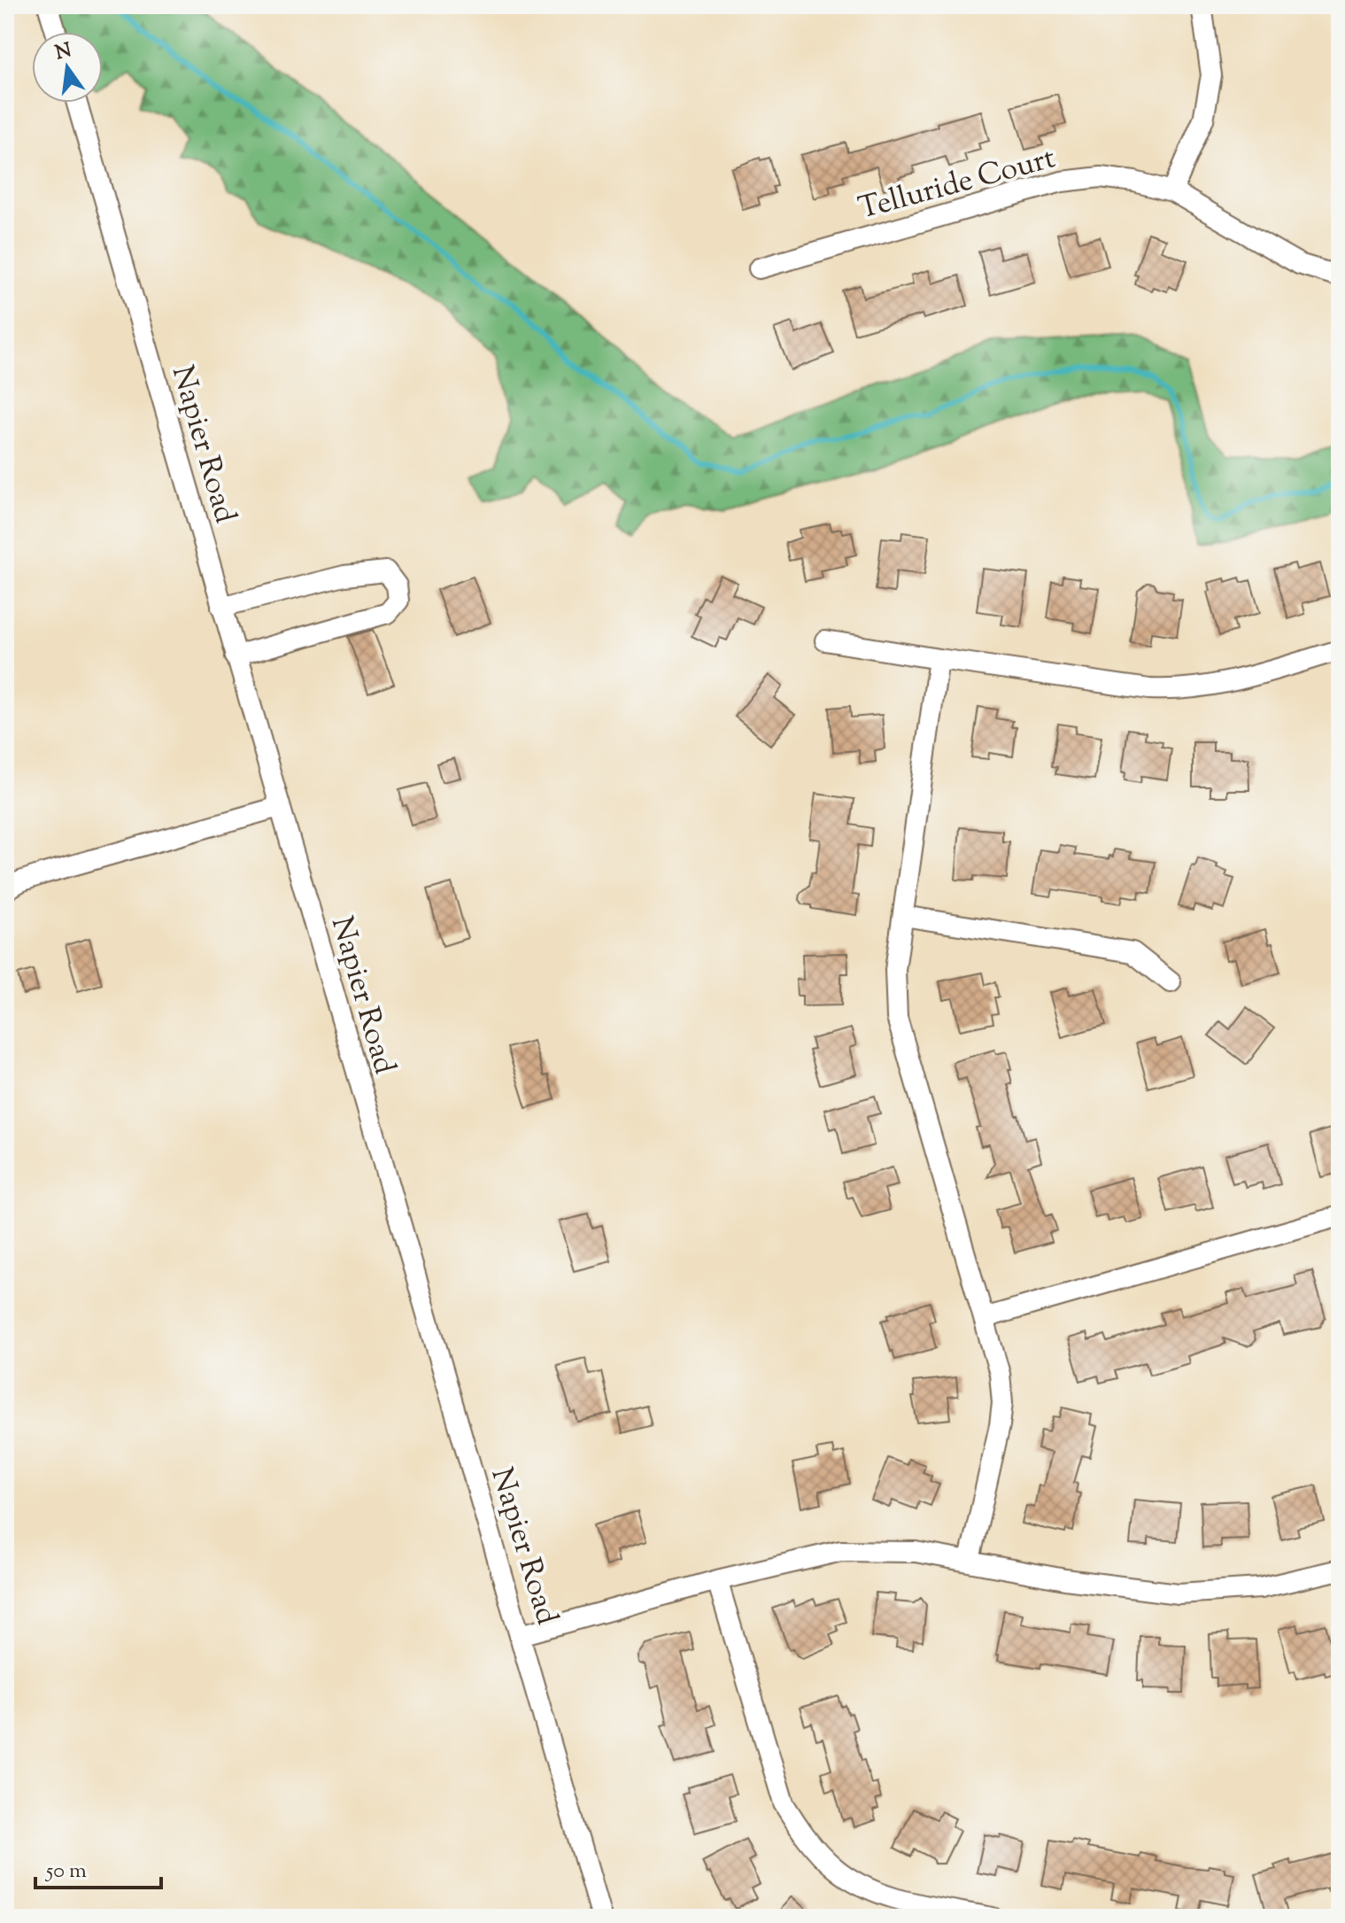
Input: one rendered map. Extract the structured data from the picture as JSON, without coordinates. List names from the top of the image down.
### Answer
{
  "streets": {
    "street": ["Telluride Court", "Napier Road"]
  },
  "scale_bar": "50 m",
  "north": "top"
}
